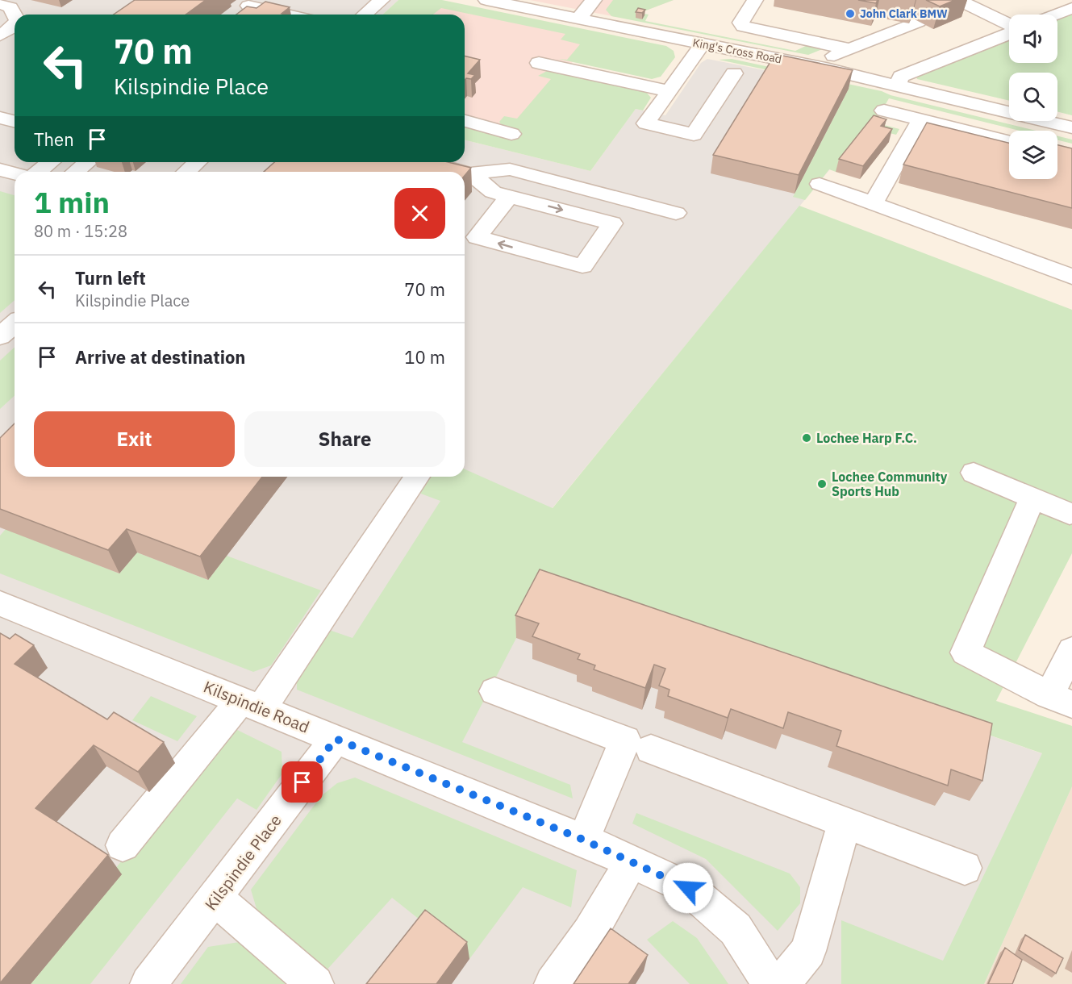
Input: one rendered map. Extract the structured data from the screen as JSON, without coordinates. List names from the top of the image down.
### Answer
{
  "streets": {
    "street": ["King's Cross Road", "Kilspindie Road", "Kilspindie Place"]
  },
  "crossings": [
    ["Kilspindie Road", "Kilspindie Place"]
  ],
  "places": ["John Clark BMW", "Lochee Harp F.C.", "Lochee Community Sports Hub"],
  "page": {
    "turn": ["70 m", "Kilspindie Place"],
    "then": "Then",
    "heading": ["1 min", "80 m · 15:28"],
    "list": [
      {
        "name": "Turn left",
        "note": "Kilspindie Place",
        "value": "70 m"
      },
      {
        "name": "Arrive at destination",
        "value": "10 m"
      }
    ],
    "buttons": ["Exit", "Share"]
  }
}
